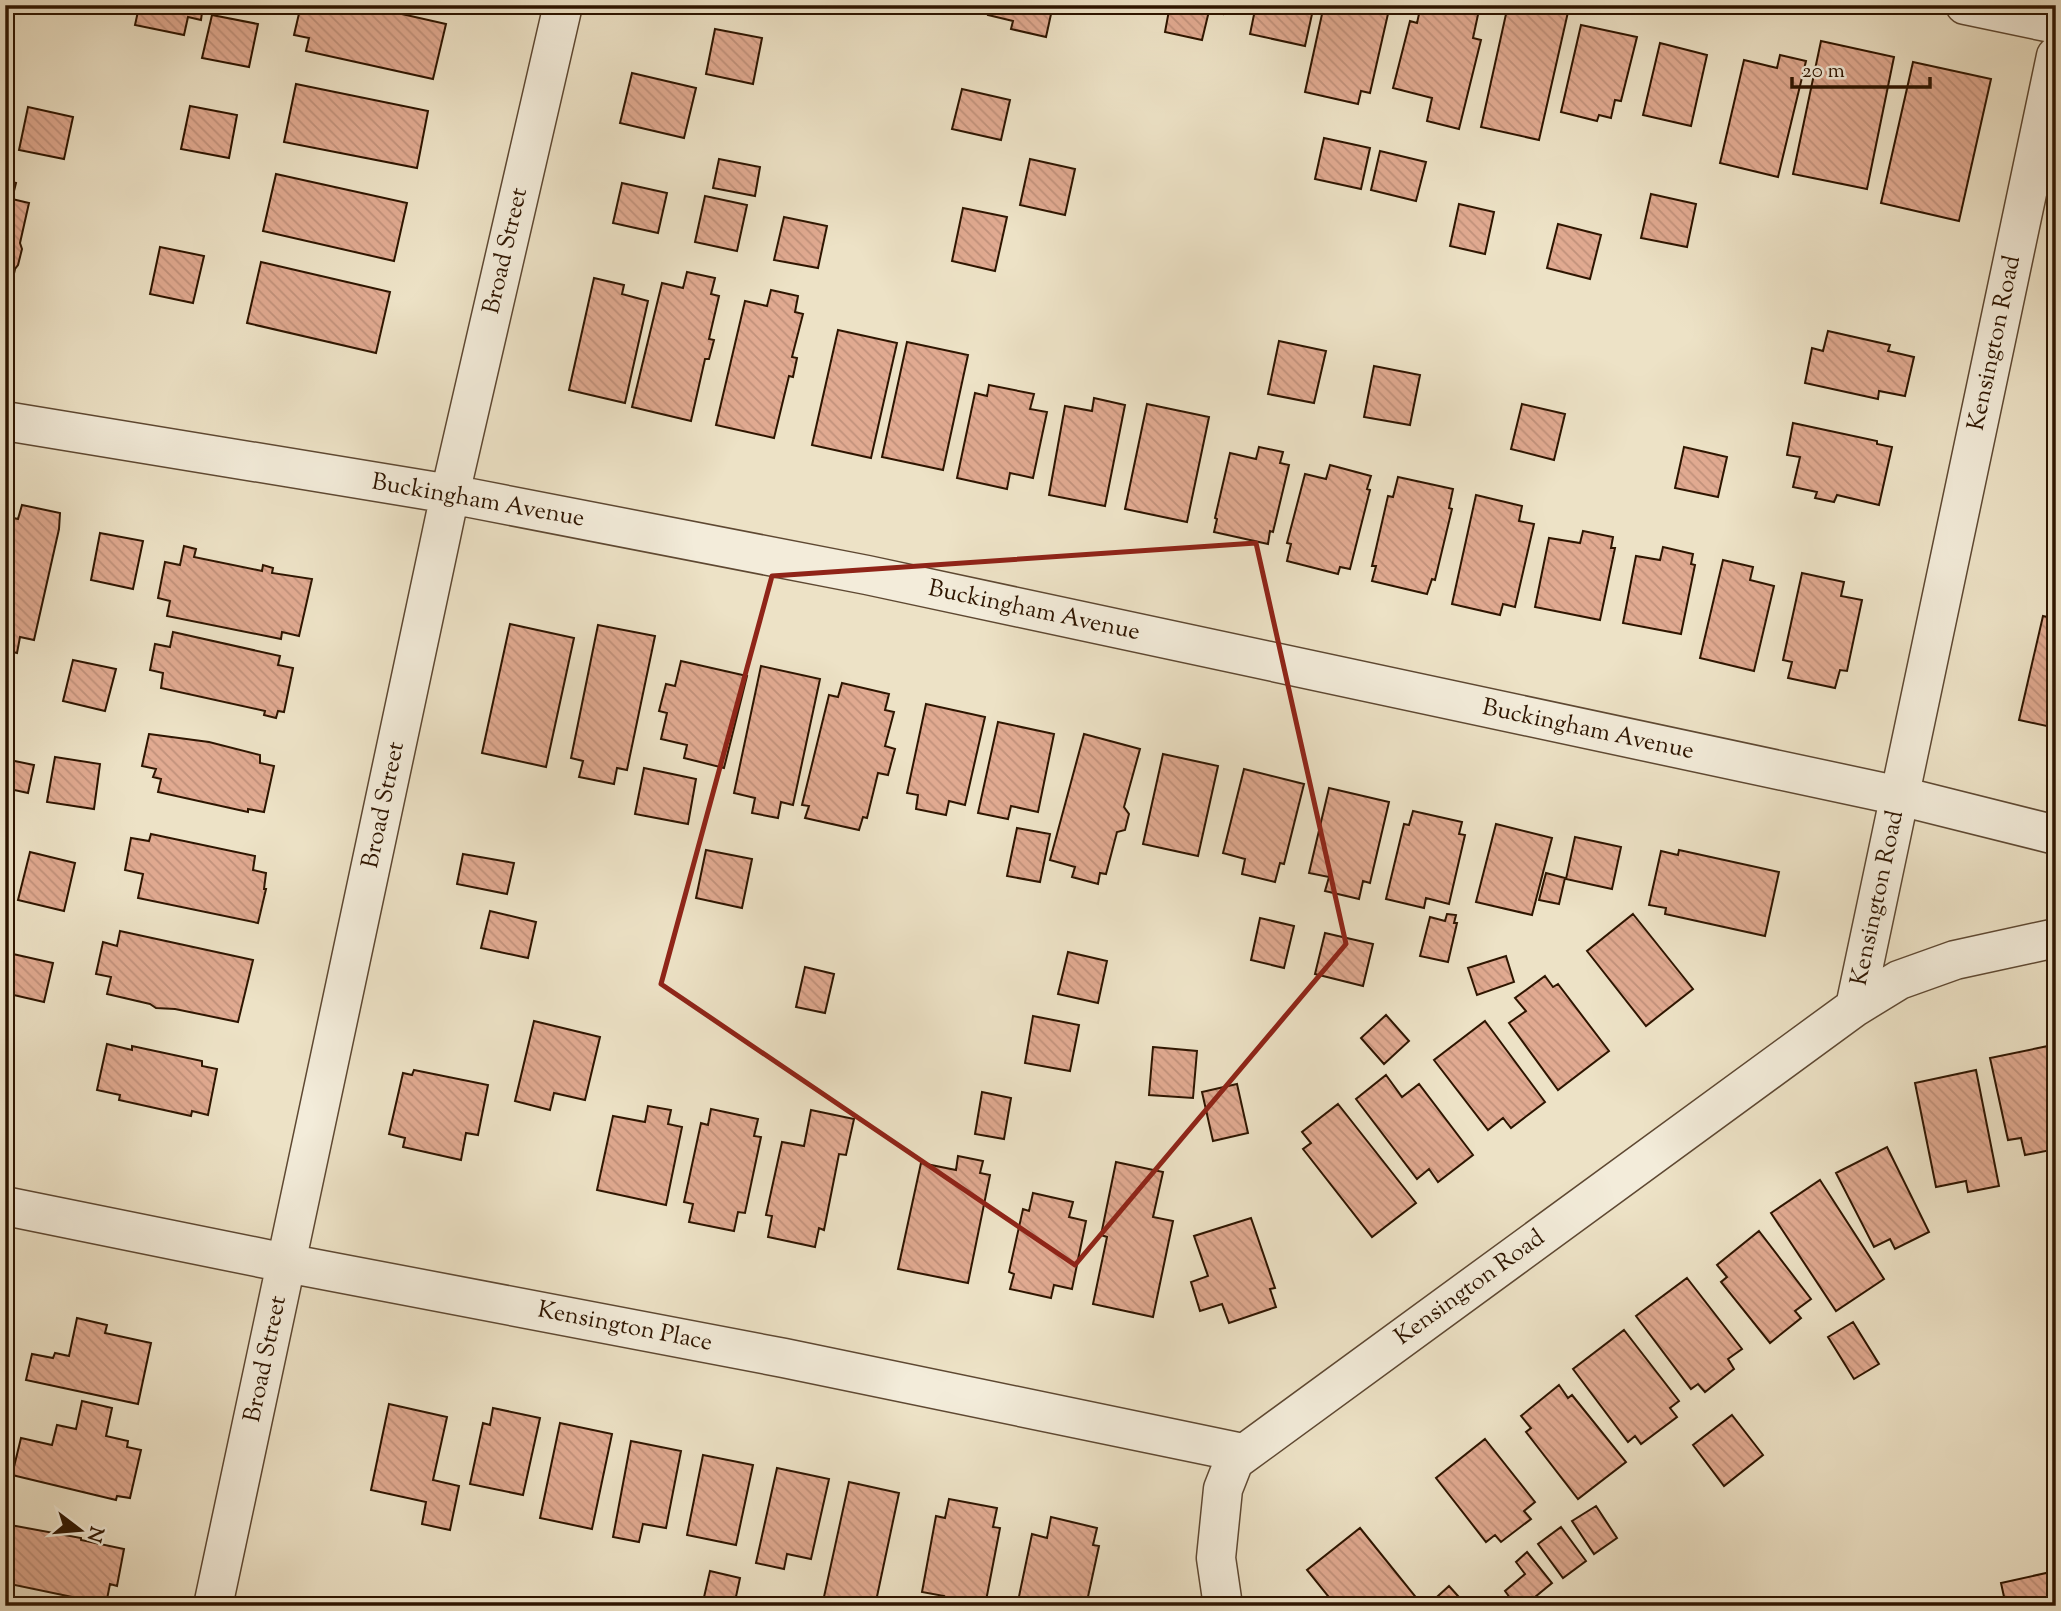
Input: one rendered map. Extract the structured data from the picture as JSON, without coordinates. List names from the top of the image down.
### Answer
{
  "streets": {
    "street": [
      "Broad Street",
      "Kensington Road",
      "Buckingham Avenue",
      "Kensington Place"
    ]
  },
  "crossings": [
    ["Broad Street", "Buckingham Avenue"],
    ["Broad Street", "Kensington Place"],
    ["Kensington Road", "Buckingham Avenue"],
    ["Kensington Road", "Kensington Place"]
  ],
  "scale_bar": "20 m",
  "north": "right"
}
